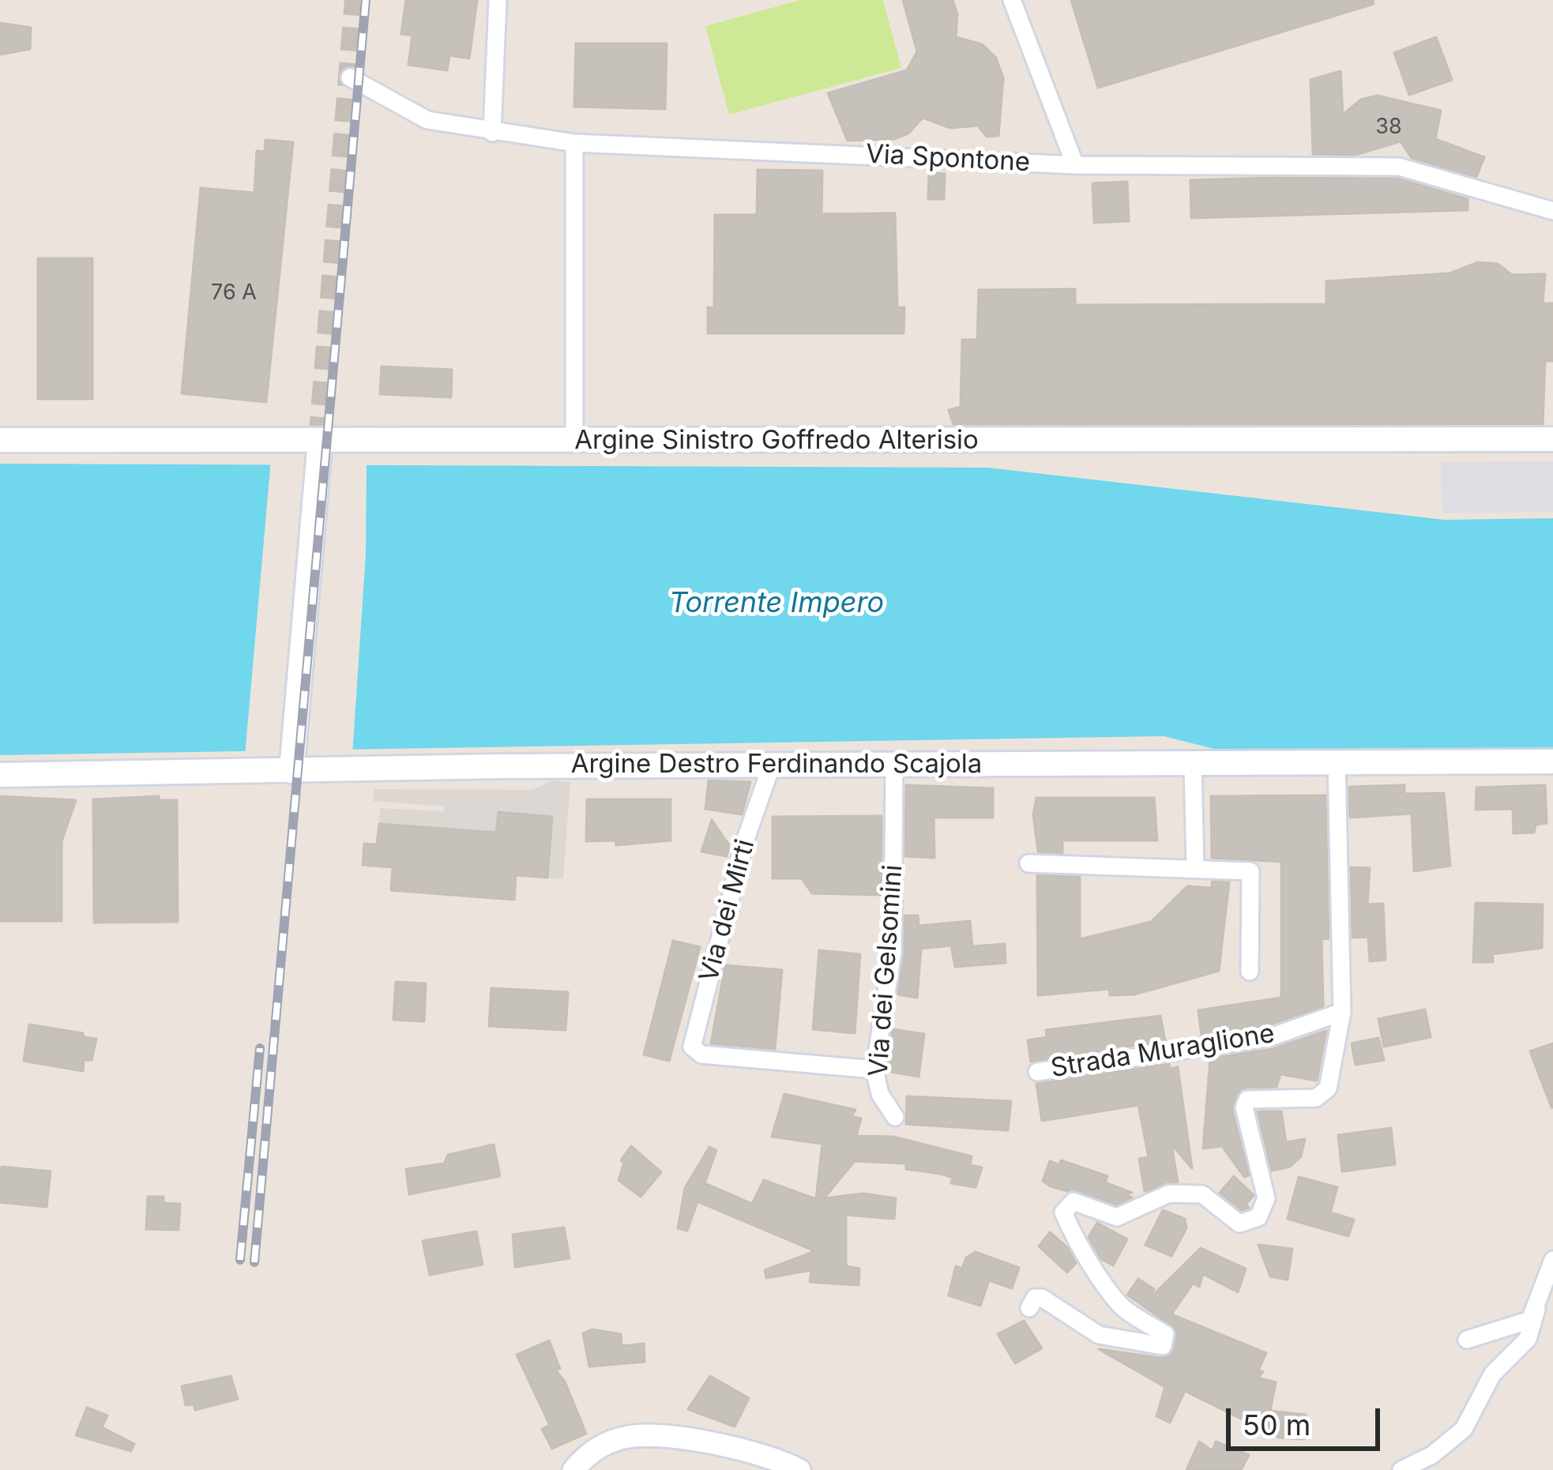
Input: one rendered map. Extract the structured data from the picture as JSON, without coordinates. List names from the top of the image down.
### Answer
{
  "streets": {
    "main road": ["Argine Sinistro Goffredo Alterisio", "Argine Destro Ferdinando Scajola"],
    "street": [
      "Via Spontone",
      "Via dei Mirti",
      "Via dei Gelsomini",
      "Strada Muraglione"
    ]
  },
  "crossings": [
    ["Argine Destro Ferdinando Scajola", "Via dei Mirti"],
    ["Argine Destro Ferdinando Scajola", "Via dei Gelsomini"],
    ["Via dei Mirti", "Via dei Gelsomini"]
  ],
  "water": ["Torrente Impero"],
  "house_numbers": ["38", "76 A"],
  "scale_bar": "50 m"
}
